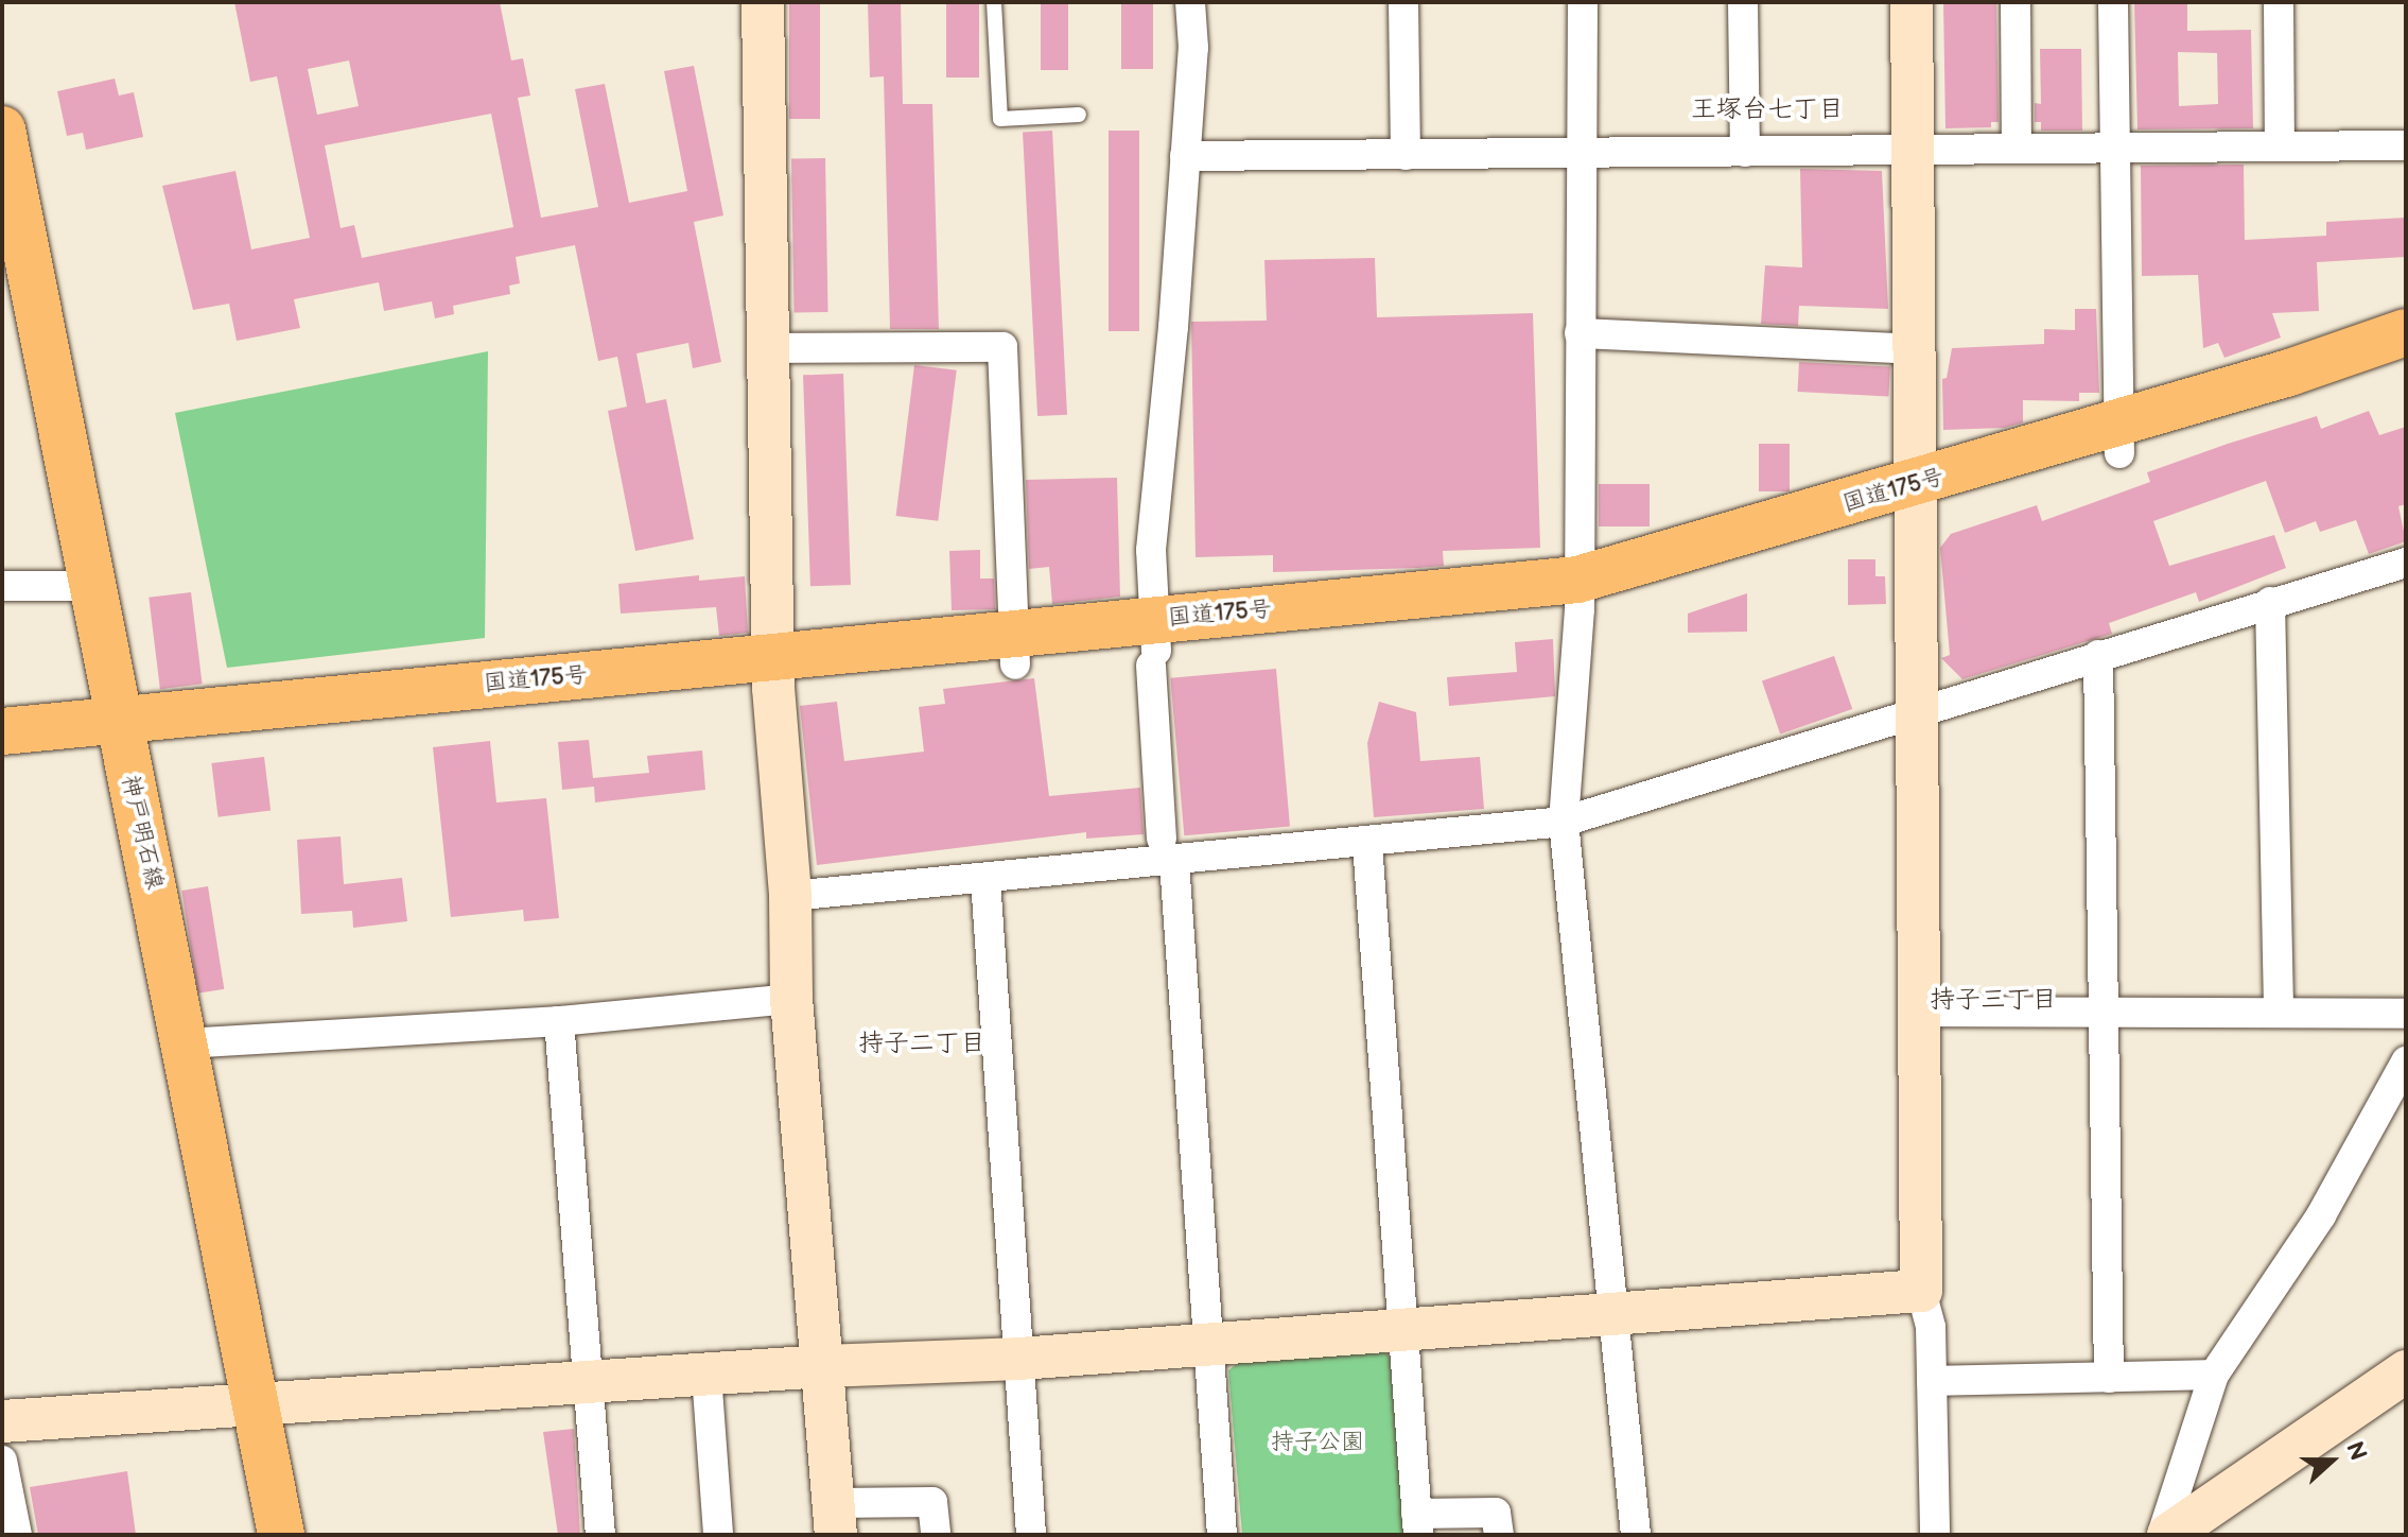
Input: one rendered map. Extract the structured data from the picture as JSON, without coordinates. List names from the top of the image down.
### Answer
{
  "streets": {
    "main road": ["国道175号", "神戸明石線"]
  },
  "crossings": [
    ["国道175号", "神戸明石線"]
  ],
  "districts": ["王塚台七丁目", "持子三丁目", "持子二丁目"],
  "parks": ["持子公園"],
  "north": "right"
}
